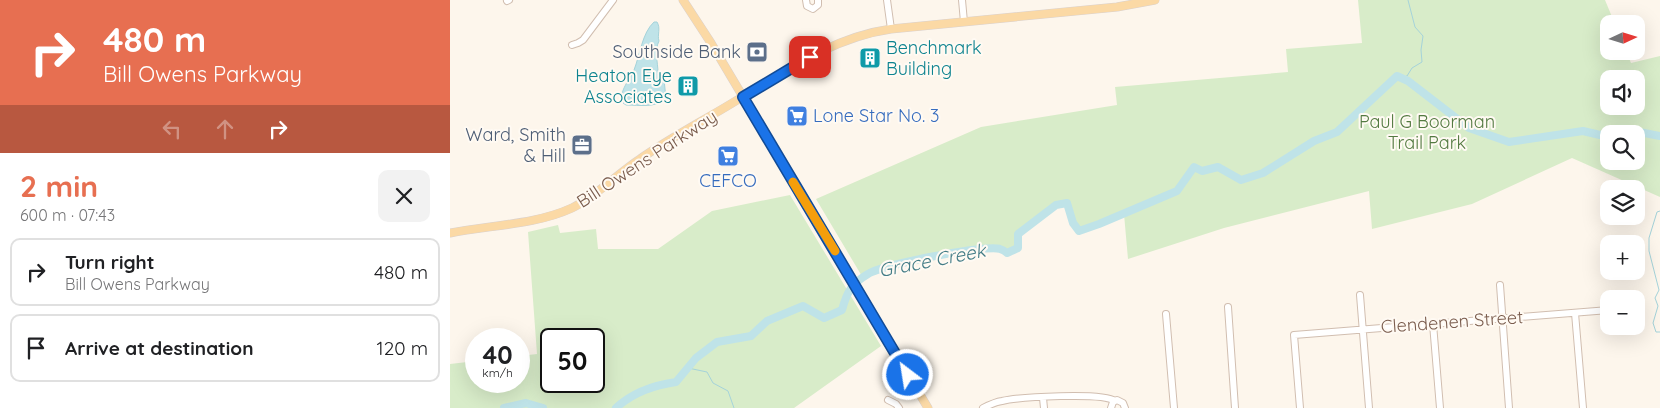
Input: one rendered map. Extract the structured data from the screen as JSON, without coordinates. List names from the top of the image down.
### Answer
{
  "streets": {
    "main road": ["Bill Owens Parkway"],
    "street": ["Clendenen Street"]
  },
  "water": ["Grace Creek"],
  "parks": ["Paul G Boorman Trail Park"],
  "places": {
    "bank": ["Southside Bank"],
    "building": ["Benchmark Building", "Heaton Eye Associates"],
    "supermarket": ["Lone Star No. 3", "CEFCO"],
    "office": ["Ward, Smith & Hill"]
  },
  "north": "right",
  "page": {
    "turn": ["480 m", "Bill Owens Parkway"],
    "map_buttons": ["+", "−"],
    "heading": ["2 min", "600 m · 07:43"],
    "list": [
      {
        "name": "Turn right",
        "note": "Bill Owens Parkway",
        "value": "480 m"
      },
      {
        "name": "Arrive at destination",
        "value": "120 m"
      }
    ],
    "speed": "40 km/h",
    "limit": "50"
  }
}
